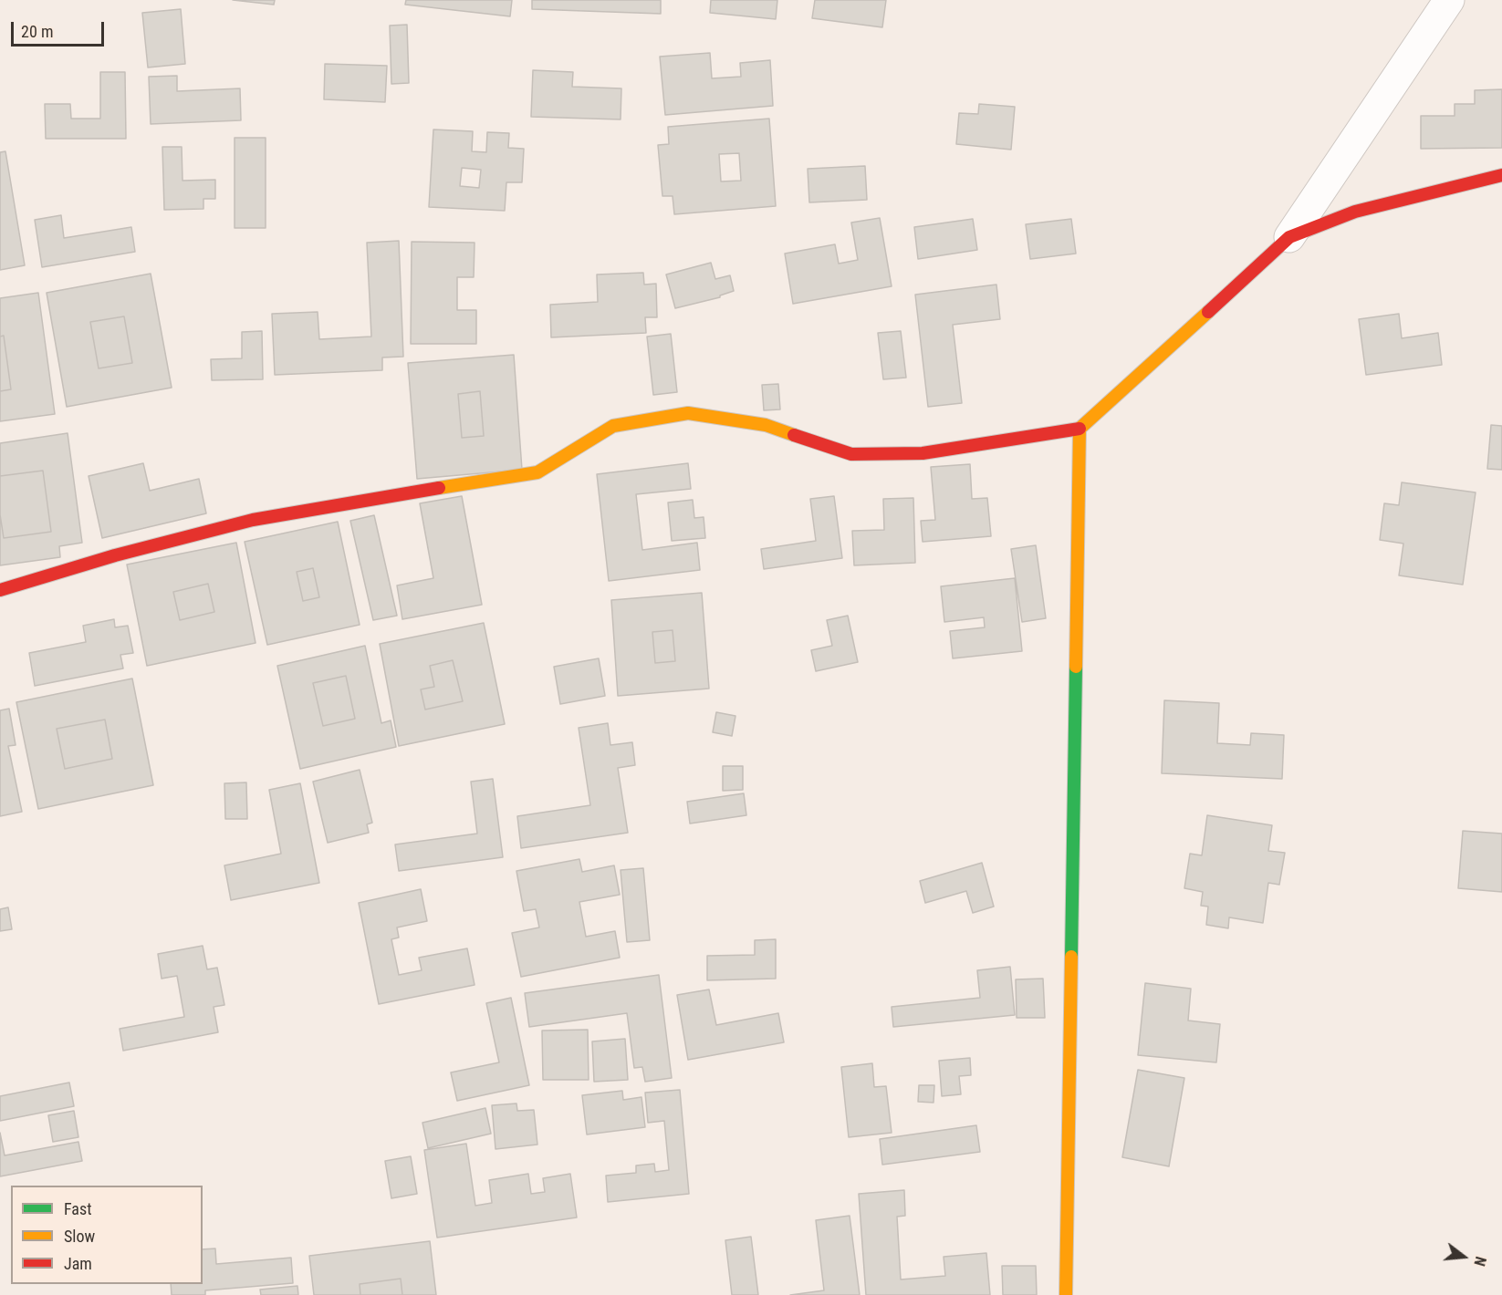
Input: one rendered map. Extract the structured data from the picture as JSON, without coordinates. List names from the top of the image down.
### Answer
{
  "legend": ["Fast", "Slow", "Jam"],
  "scale_bar": "20 m",
  "north": "right"
}
